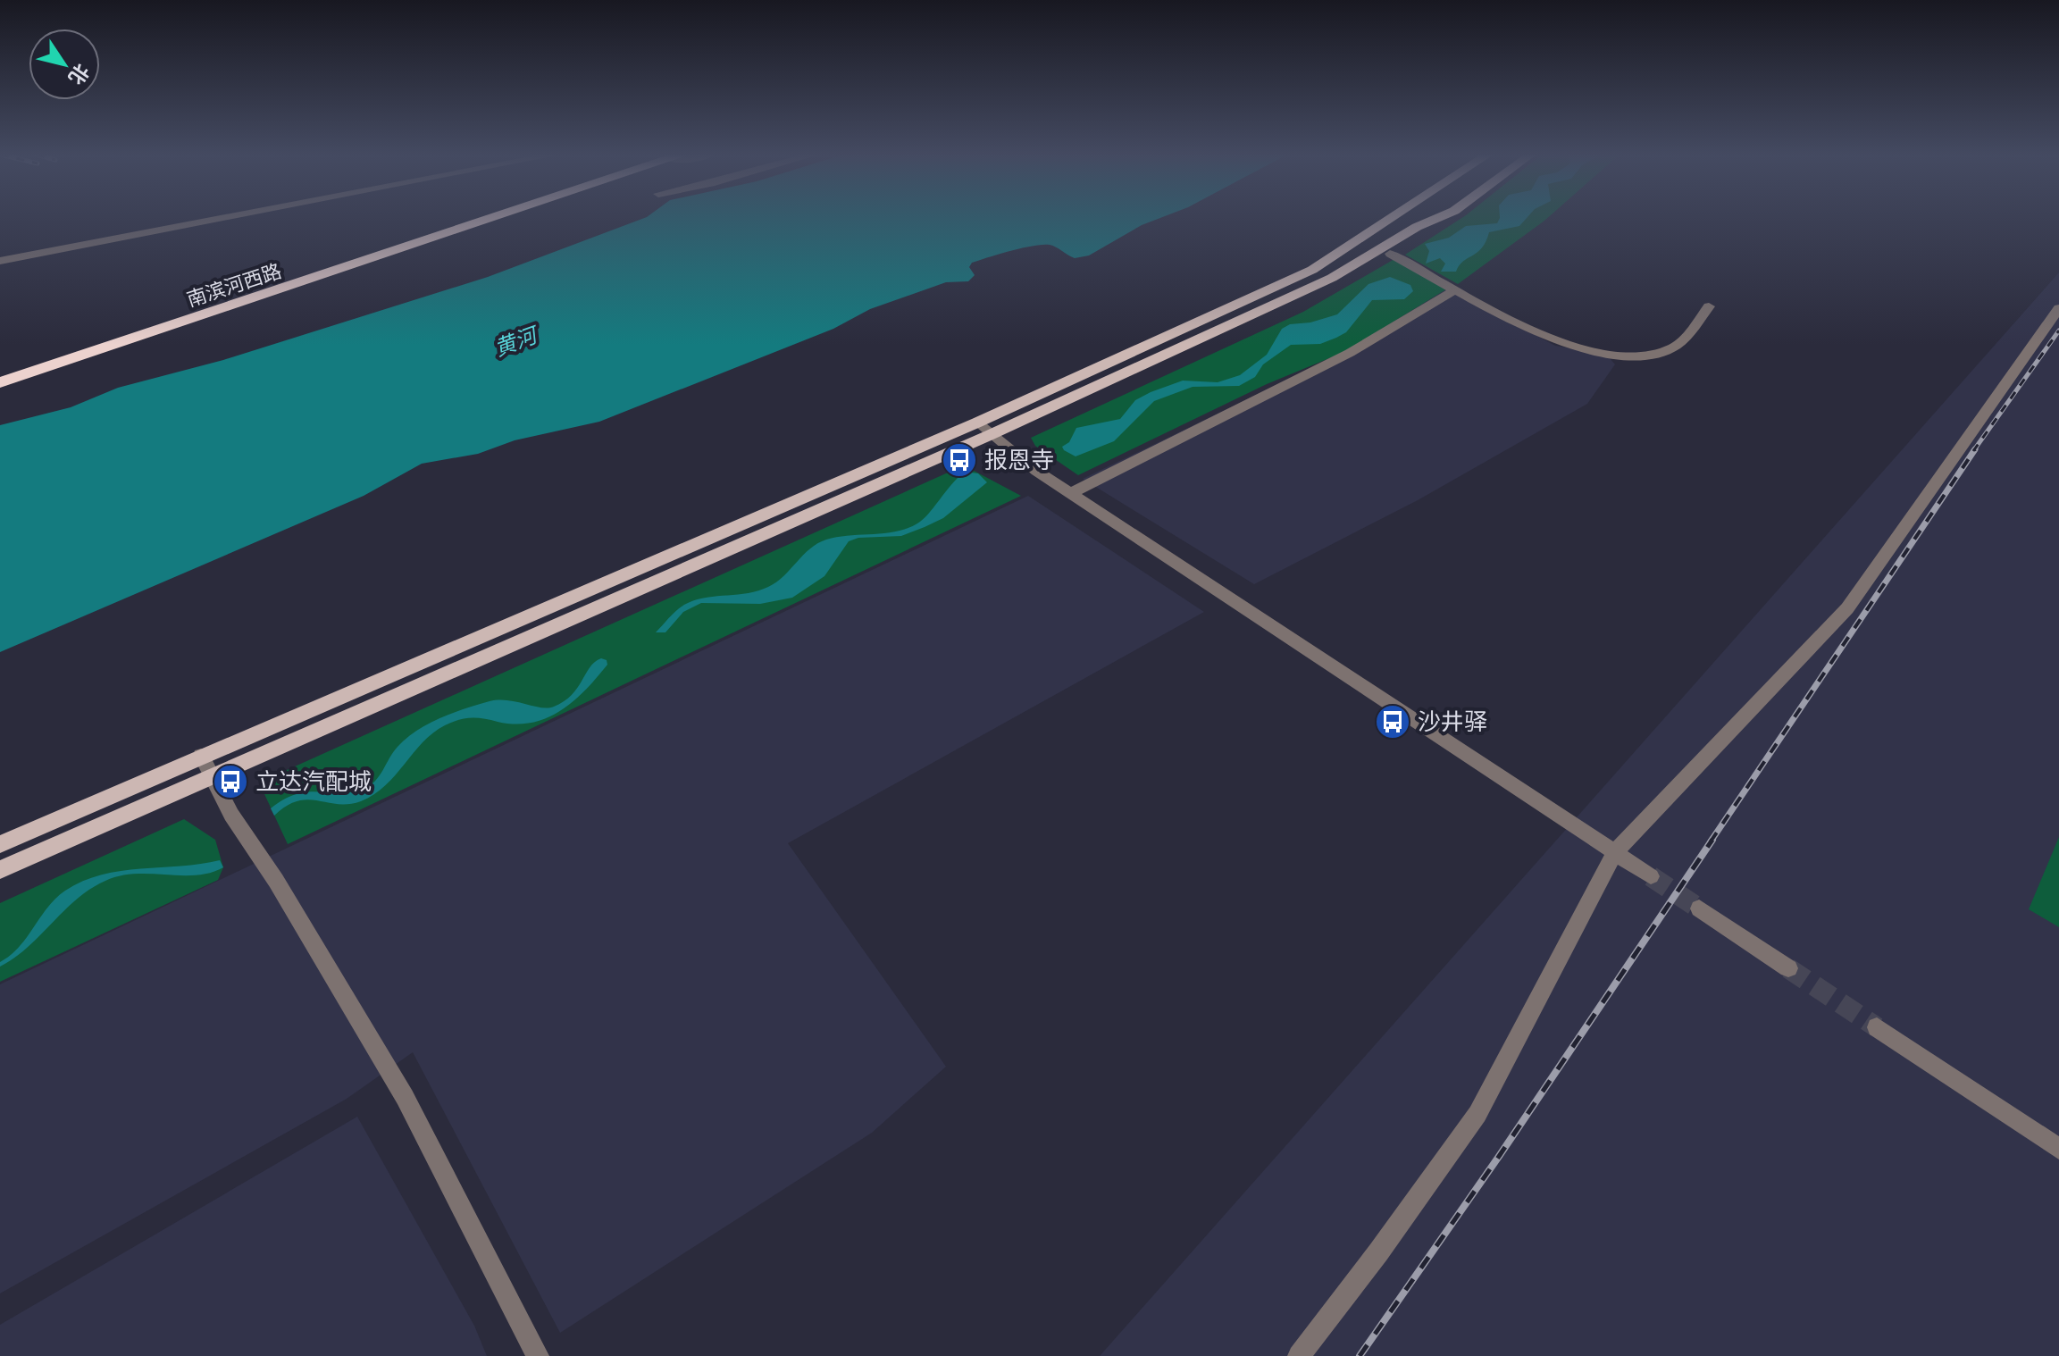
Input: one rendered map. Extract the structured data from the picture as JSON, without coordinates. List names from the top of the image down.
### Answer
{
  "streets": {
    "highway": ["南滨河西路"]
  },
  "water": ["黄河"],
  "places": {
    "bus stop": ["报恩寺", "沙井驿", "立达汽配城"]
  },
  "north": "bottom right"
}
